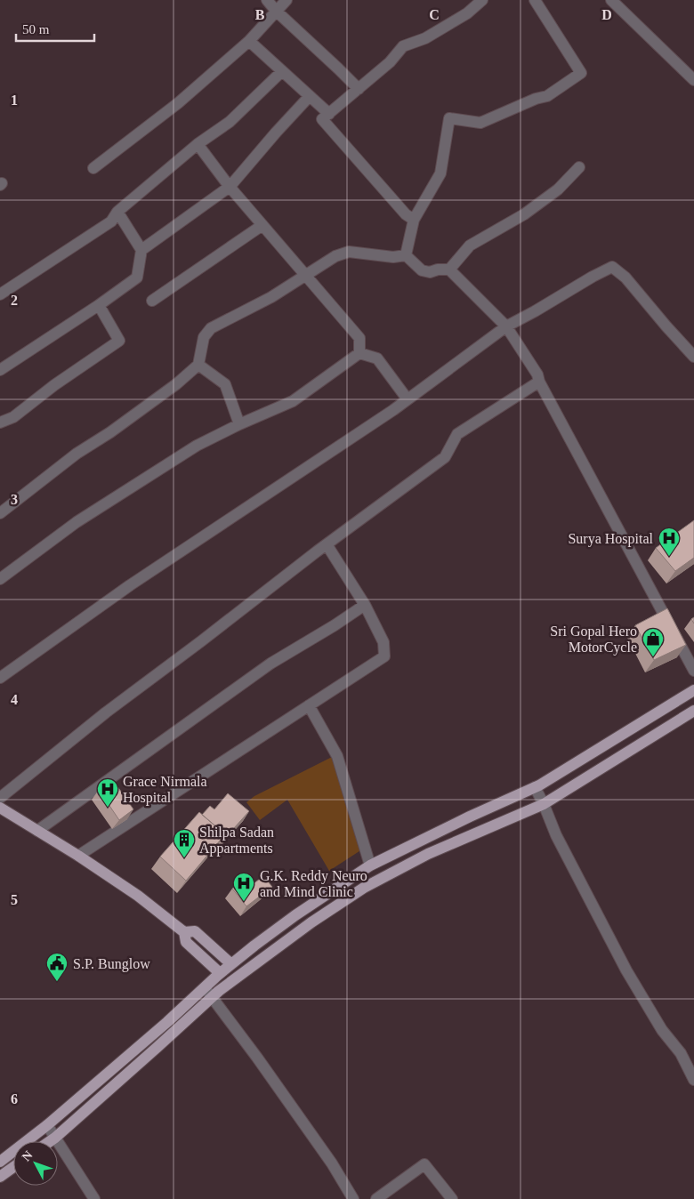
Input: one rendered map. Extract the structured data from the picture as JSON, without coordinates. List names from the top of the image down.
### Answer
{
  "places": {
    "hospital": ["Surya Hospital", "Grace Nirmala Hospital", "G.K. Reddy Neuro and Mind Clinic"],
    "shop": ["Sri Gopal Hero MotorCycle"],
    "building": ["Shilpa Sadan Appartments"],
    "public building": ["S.P. Bunglow"]
  },
  "scale_bar": "50 m",
  "north": "top left",
  "grid": {
    "columns": ["B", "C", "D"],
    "rows": [
      "1",
      "2",
      "3",
      "4",
      "5",
      "6"
    ]
  }
}
